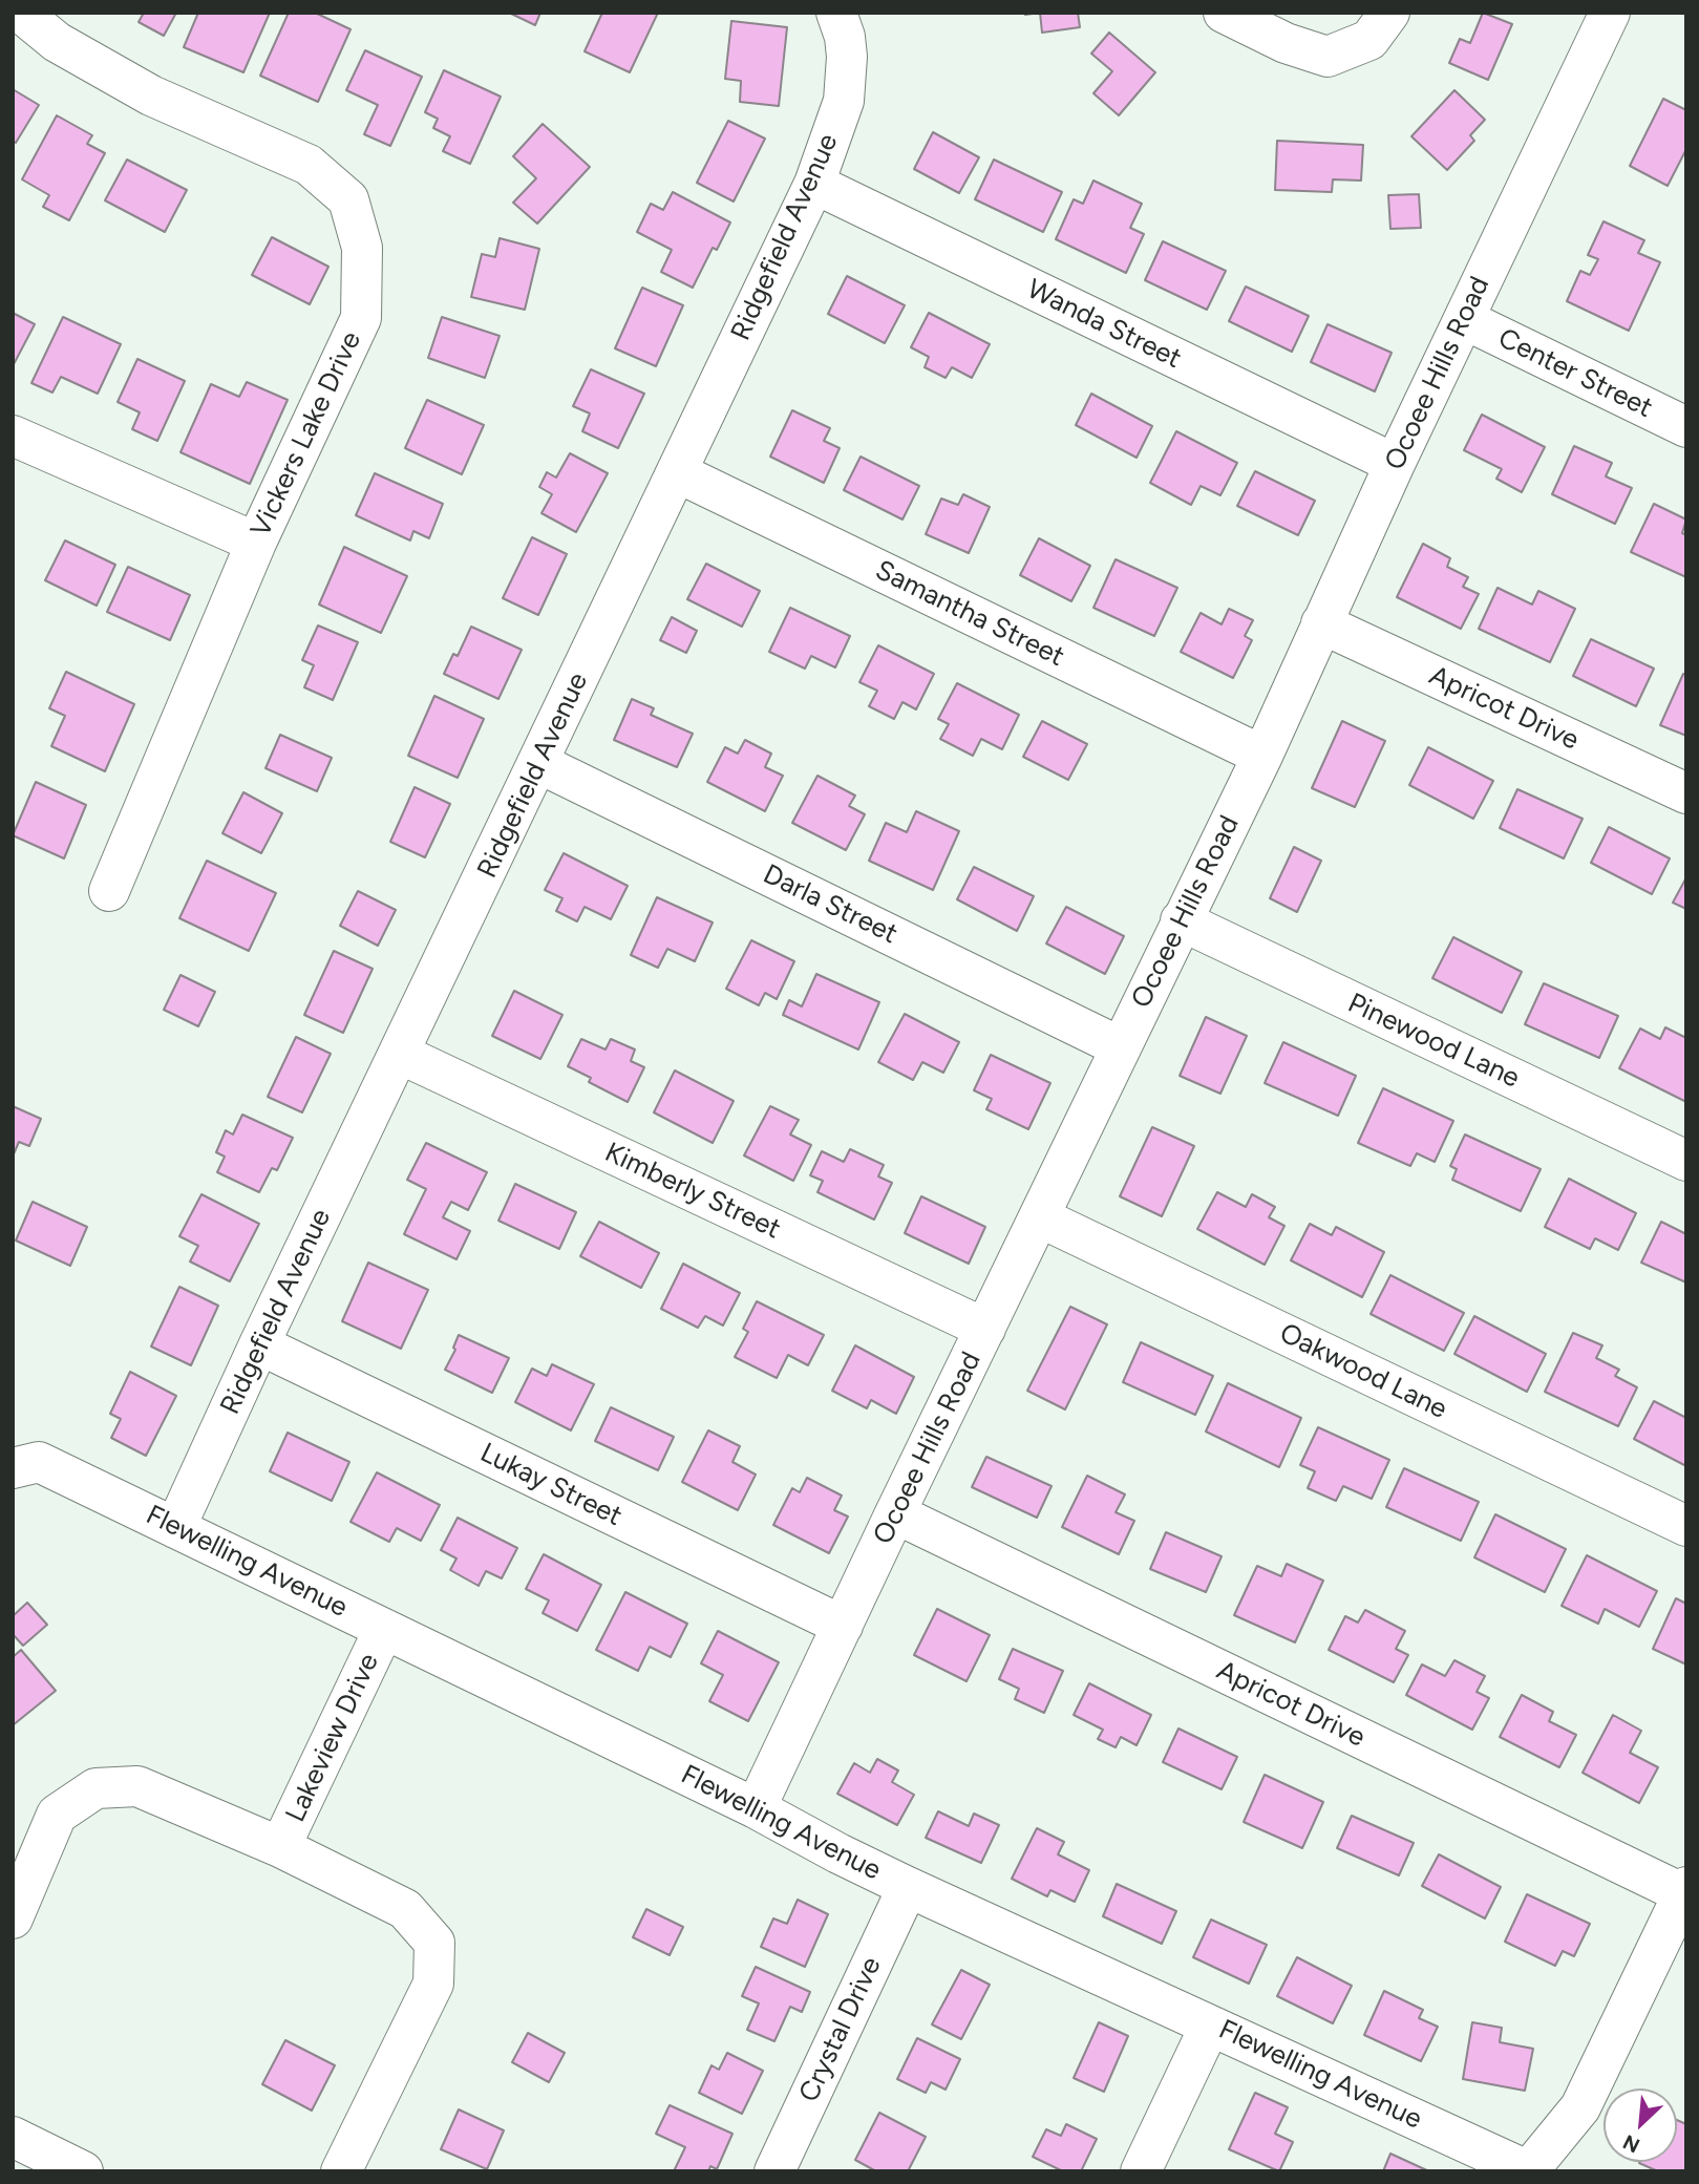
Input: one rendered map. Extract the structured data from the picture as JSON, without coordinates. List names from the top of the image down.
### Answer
{
  "streets": {
    "street": [
      "Ridgefield Avenue",
      "Wanda Street",
      "Ocoee Hills Road",
      "Center Street",
      "Vickers Lake Drive",
      "Samantha Street",
      "Apricot Drive",
      "Darla Street",
      "Pinewood Lane",
      "Kimberly Street",
      "Oakwood Lane",
      "Lukay Street",
      "Flewelling Avenue",
      "Lakeview Drive",
      "Crystal Drive"
    ]
  },
  "crossings": [
    ["Ridgefield Avenue", "Wanda Street"],
    ["Ridgefield Avenue", "Samantha Street"],
    ["Ridgefield Avenue", "Darla Street"],
    ["Ridgefield Avenue", "Kimberly Street"],
    ["Ridgefield Avenue", "Lukay Street"],
    ["Ridgefield Avenue", "Flewelling Avenue"],
    ["Wanda Street", "Ocoee Hills Road"],
    ["Ocoee Hills Road", "Center Street"],
    ["Ocoee Hills Road", "Samantha Street"],
    ["Ocoee Hills Road", "Apricot Drive"],
    ["Ocoee Hills Road", "Darla Street"],
    ["Ocoee Hills Road", "Pinewood Lane"],
    ["Ocoee Hills Road", "Kimberly Street"],
    ["Ocoee Hills Road", "Oakwood Lane"],
    ["Ocoee Hills Road", "Lukay Street"],
    ["Ocoee Hills Road", "Flewelling Avenue"],
    ["Flewelling Avenue", "Lakeview Drive"],
    ["Flewelling Avenue", "Crystal Drive"]
  ],
  "north": "bottom left"
}
